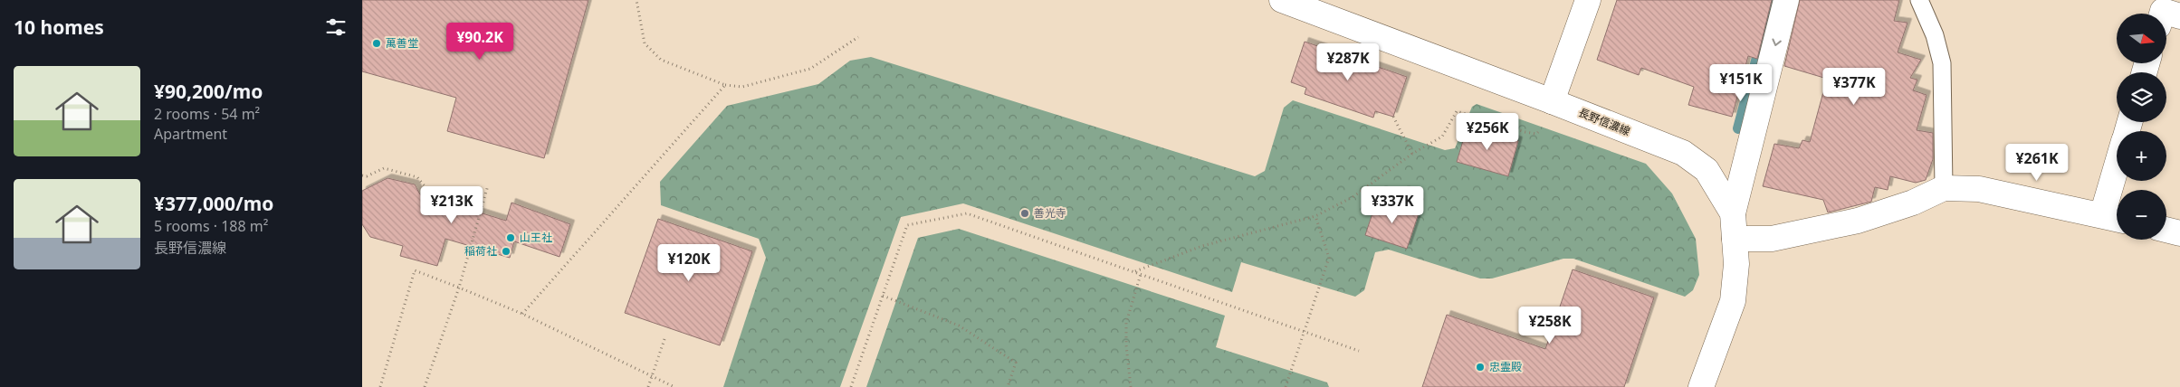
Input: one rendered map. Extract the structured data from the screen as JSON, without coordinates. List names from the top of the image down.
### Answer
{
  "streets": {
    "street": ["長野信濃線"]
  },
  "places": [
    "萬善堂",
    "善光寺",
    "山王社",
    "稲荷社",
    "忠霊殿"
  ],
  "north": "right",
  "page": {
    "heading": "10 homes",
    "map_buttons": ["+", "−"],
    "price": [
      "¥90.2K",
      "¥287K",
      "¥151K",
      "¥377K",
      "¥256K",
      "¥261K",
      "¥213K",
      "¥337K",
      "¥120K",
      "¥258K"
    ],
    "list": [
      {
        "name": "¥90,200/mo",
        "note": "2 rooms · 54 m² · Apartment"
      },
      {
        "name": "¥377,000/mo",
        "note": "5 rooms · 188 m² · 長野信濃線"
      }
    ]
  }
}
